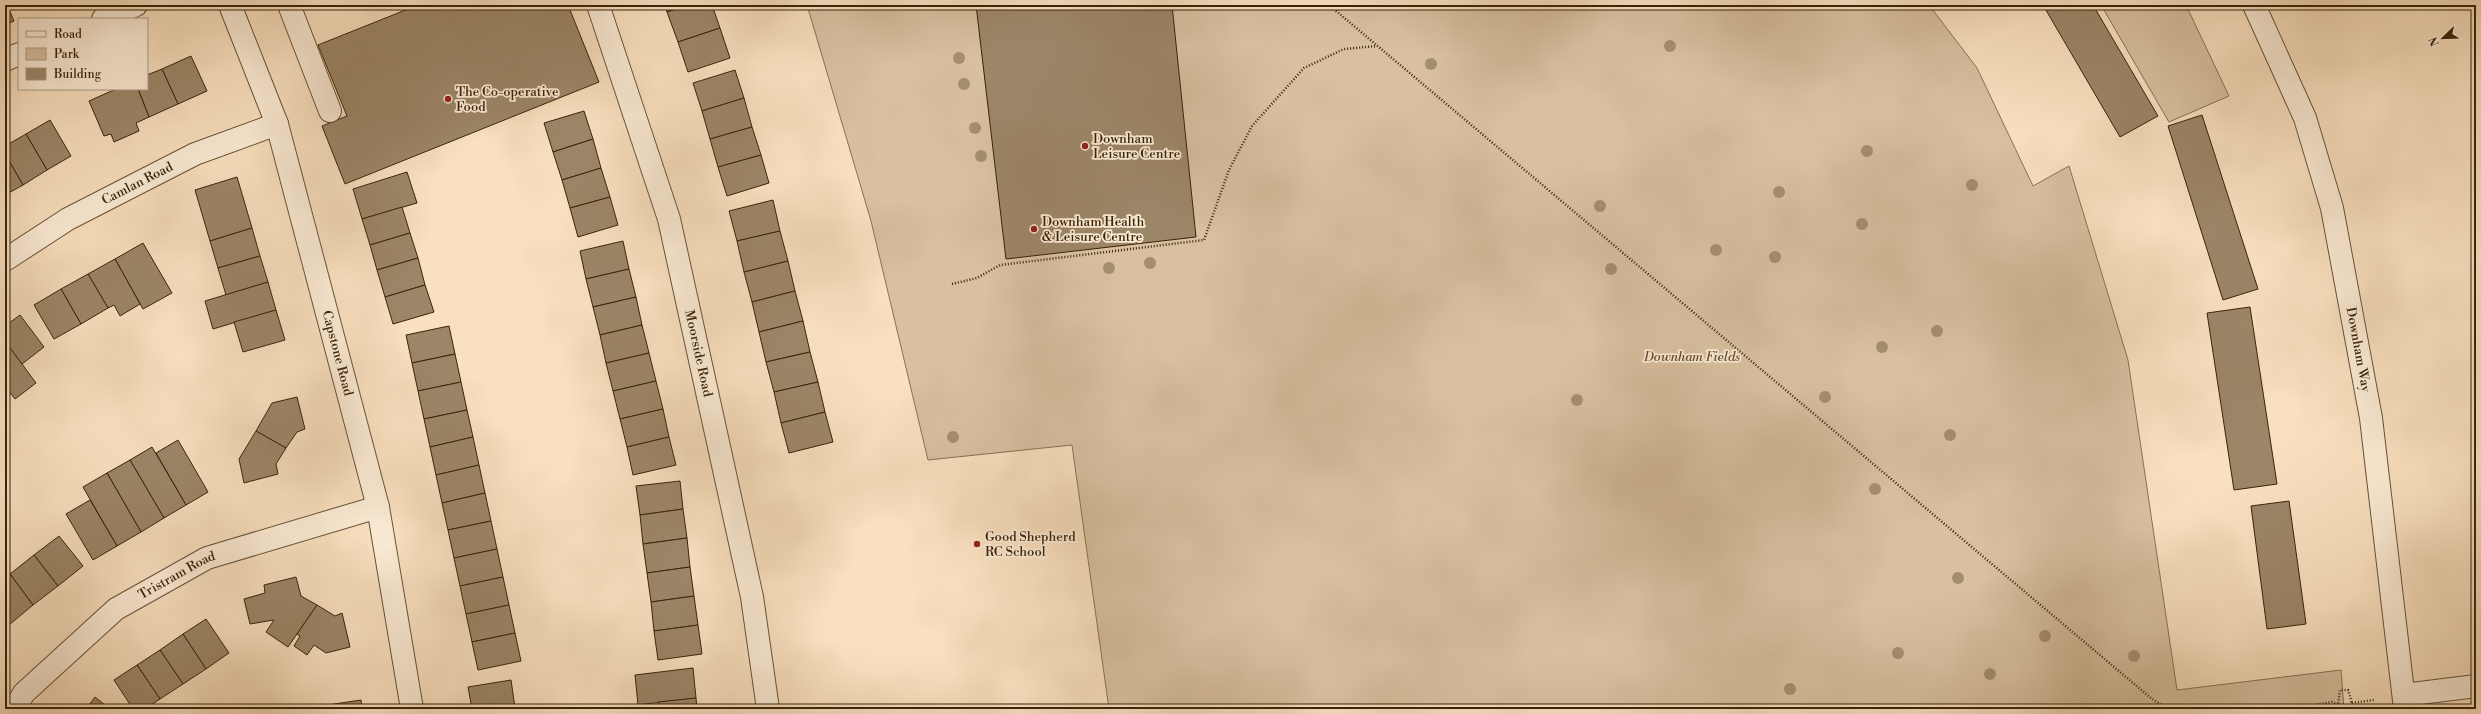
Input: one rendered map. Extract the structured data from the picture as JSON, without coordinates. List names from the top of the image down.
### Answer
{
  "streets": {
    "street": [
      "Camlan Road",
      "Downham Way",
      "Capstone Road",
      "Moorside Road",
      "Tristram Road"
    ]
  },
  "crossings": [
    ["Camlan Road", "Capstone Road"],
    ["Capstone Road", "Tristram Road"]
  ],
  "parks": ["Downham Fields"],
  "places": [
    "The Co-operative Food",
    "Downham Leisure Centre",
    "Downham Health & Leisure Centre",
    "Good Shepherd RC School"
  ],
  "legend": ["Road", "Park", "Building"],
  "north": "bottom left"
}
